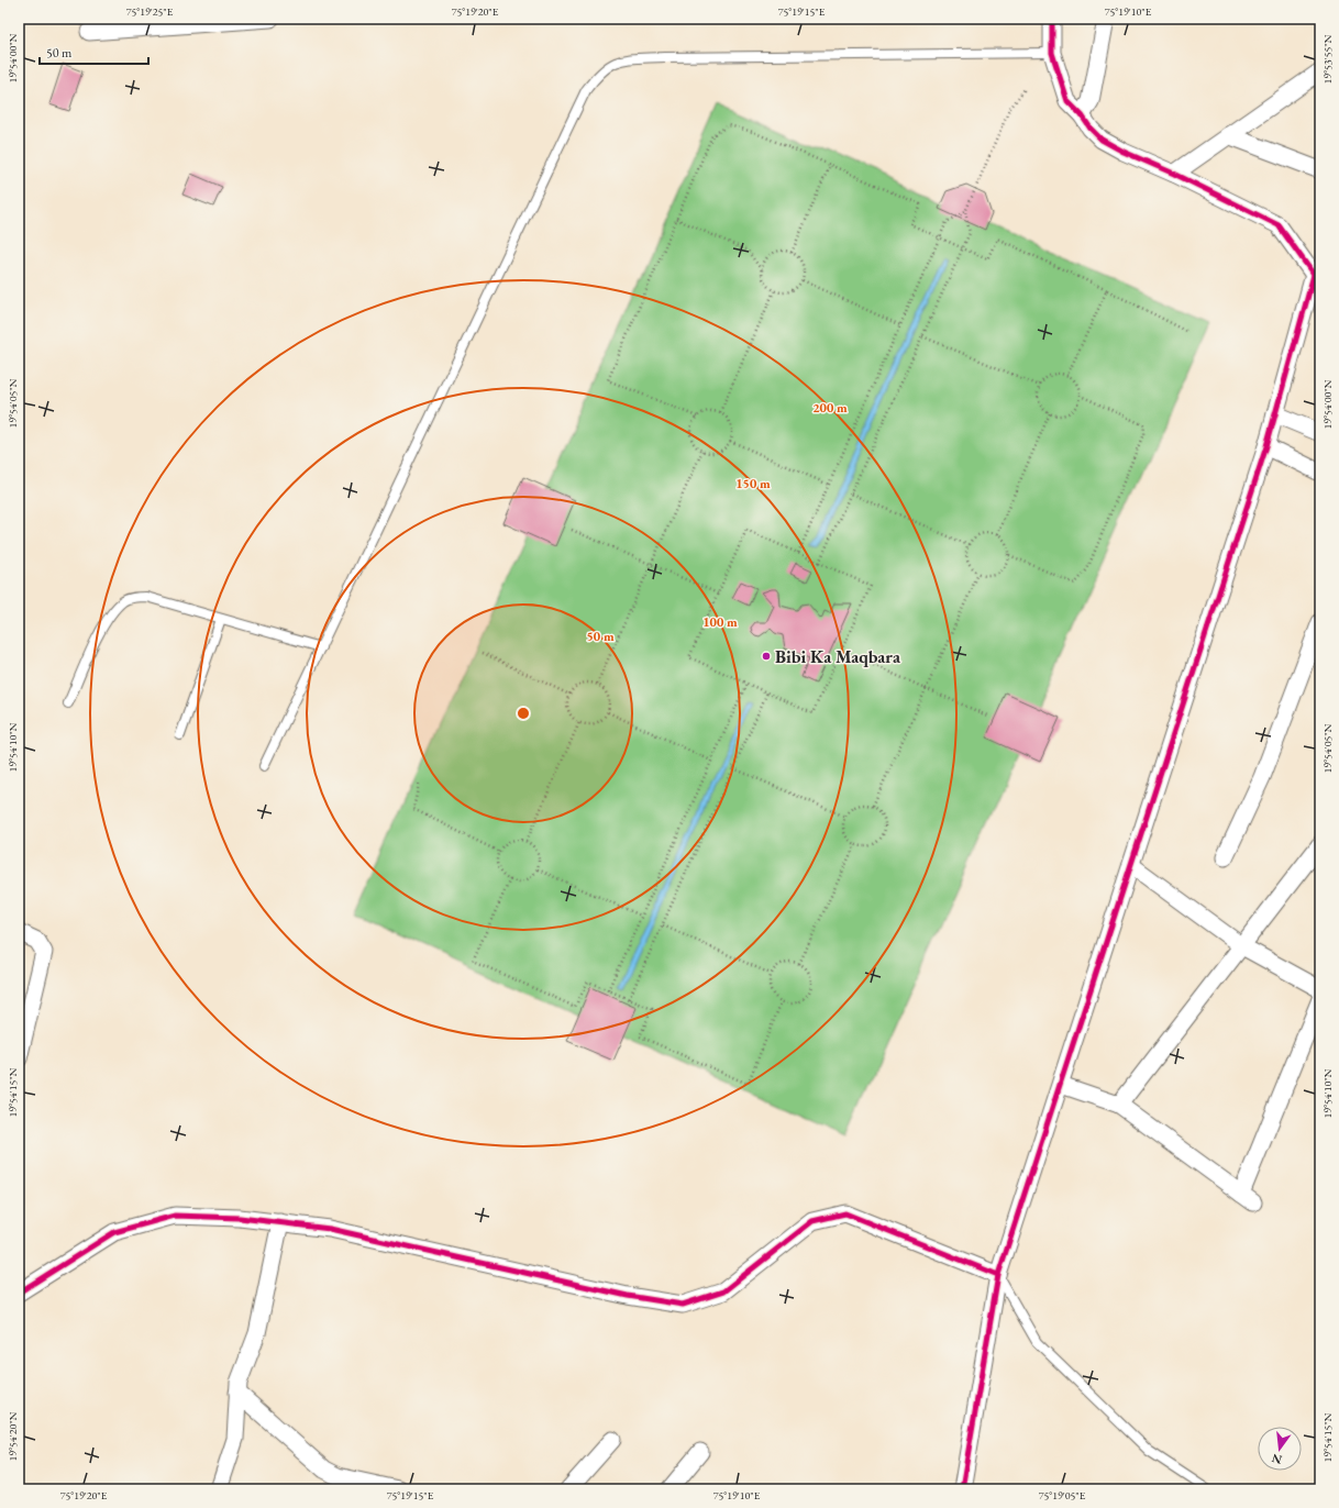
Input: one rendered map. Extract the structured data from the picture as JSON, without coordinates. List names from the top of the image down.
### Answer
{
  "places": ["Bibi Ka Maqbara"],
  "scale_bar": "50 m",
  "north": "bottom",
  "coordinates": [
    "75°19'25\"E",
    "75°19'20\"E",
    "75°19'15\"E",
    "75°19'10\"E",
    "19°54'00\"N",
    "19°53'55\"N",
    "19°54'05\"N",
    "19°54'10\"N",
    "19°54'15\"N",
    "19°54'20\"N",
    "75°19'05\"E"
  ],
  "rings": [
    "200 m",
    "150 m",
    "100 m",
    "50 m"
  ]
}
